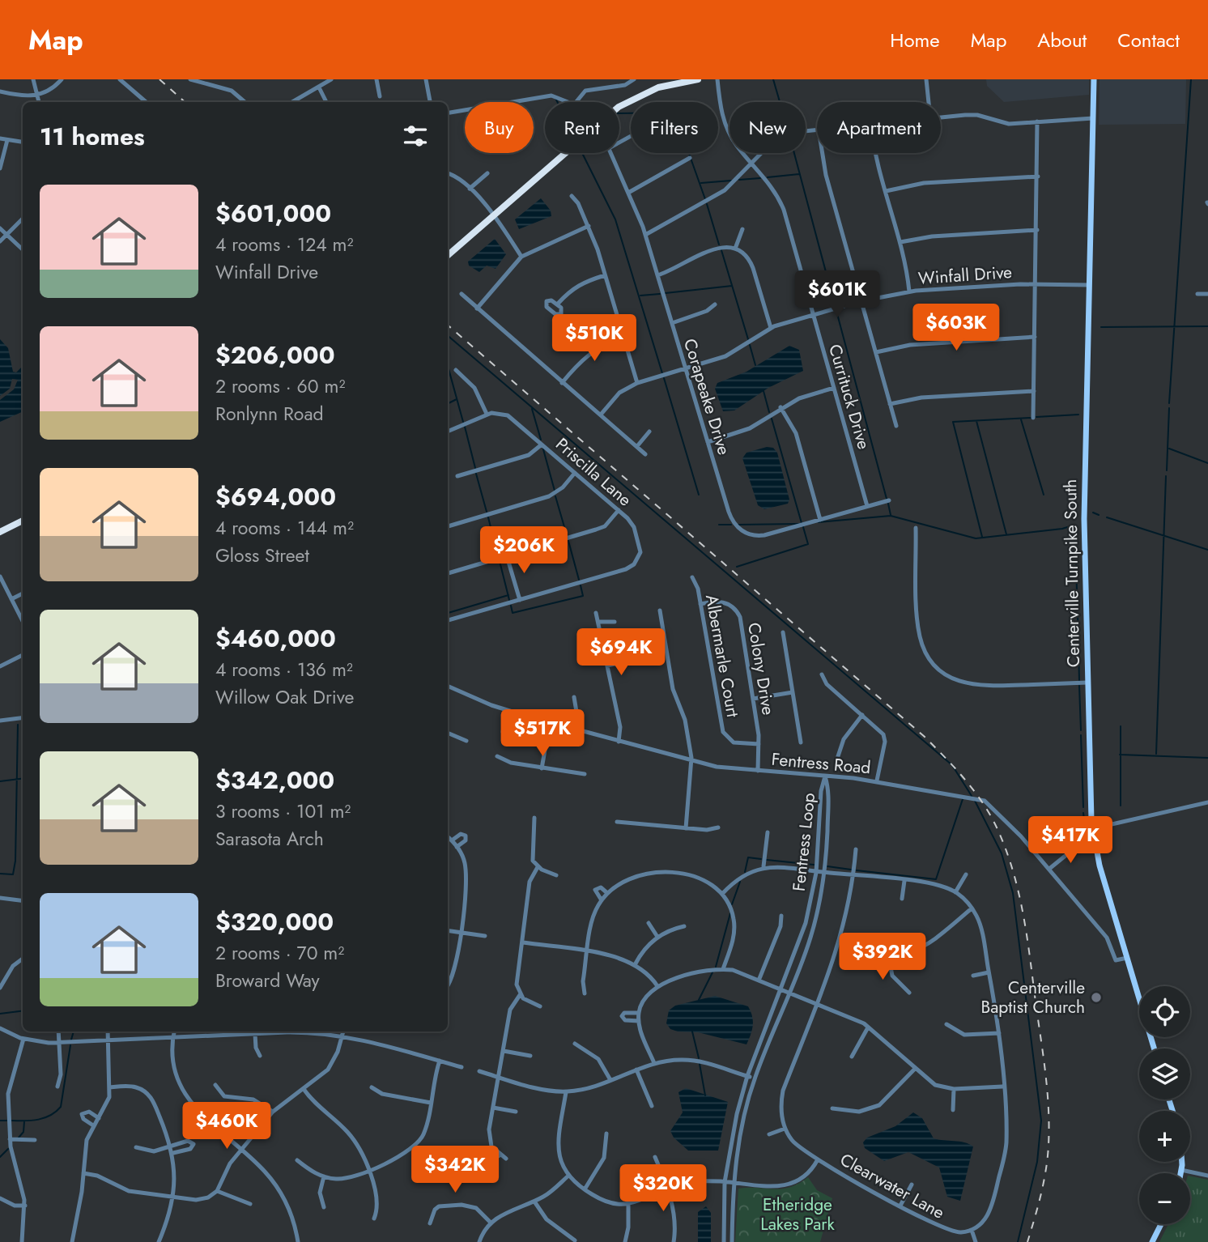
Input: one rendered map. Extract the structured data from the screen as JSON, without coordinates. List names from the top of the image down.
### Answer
{
  "streets": {
    "main road": ["Centerville Turnpike South"],
    "street": [
      "Winfall Drive",
      "Corapeake Drive",
      "Currituck Drive",
      "Priscilla Lane",
      "Albermarle Court",
      "Colony Drive",
      "Fentress Road",
      "Fentress Loop",
      "Clearwater Lane"
    ]
  },
  "crossings": [
    ["Winfall Drive", "Corapeake Drive"],
    ["Winfall Drive", "Currituck Drive"],
    ["Winfall Drive", "Centerville Turnpike South"],
    ["Corapeake Drive", "Currituck Drive"],
    ["Centerville Turnpike South", "Fentress Road"],
    ["Albermarle Court", "Colony Drive"],
    ["Colony Drive", "Fentress Road"],
    ["Fentress Road", "Fentress Loop"]
  ],
  "parks": ["Etheridge Lakes Park"],
  "places": ["Centerville Baptist Church"],
  "page": {
    "header": "Map",
    "nav": [
      "Home",
      "Map",
      "About",
      "Contact"
    ],
    "chip": [
      "Buy",
      "Rent",
      "Filters",
      "New",
      "Apartment"
    ],
    "heading": "11 homes",
    "list": [
      {
        "name": "$601,000",
        "note": "4 rooms · 124 m² · Winfall Drive"
      },
      {
        "name": "$206,000",
        "note": "2 rooms · 60 m² · Ronlynn Road"
      },
      {
        "name": "$694,000",
        "note": "4 rooms · 144 m² · Gloss Street"
      },
      {
        "name": "$460,000",
        "note": "4 rooms · 136 m² · Willow Oak Drive"
      },
      {
        "name": "$342,000",
        "note": "3 rooms · 101 m² · Sarasota Arch"
      },
      {
        "name": "$320,000",
        "note": "2 rooms · 70 m² · Broward Way"
      }
    ],
    "price": [
      "$601K",
      "$603K",
      "$510K",
      "$206K",
      "$694K",
      "$517K",
      "$417K",
      "$392K",
      "$460K",
      "$342K",
      "$320K"
    ],
    "map_buttons": ["+", "−"]
  }
}
